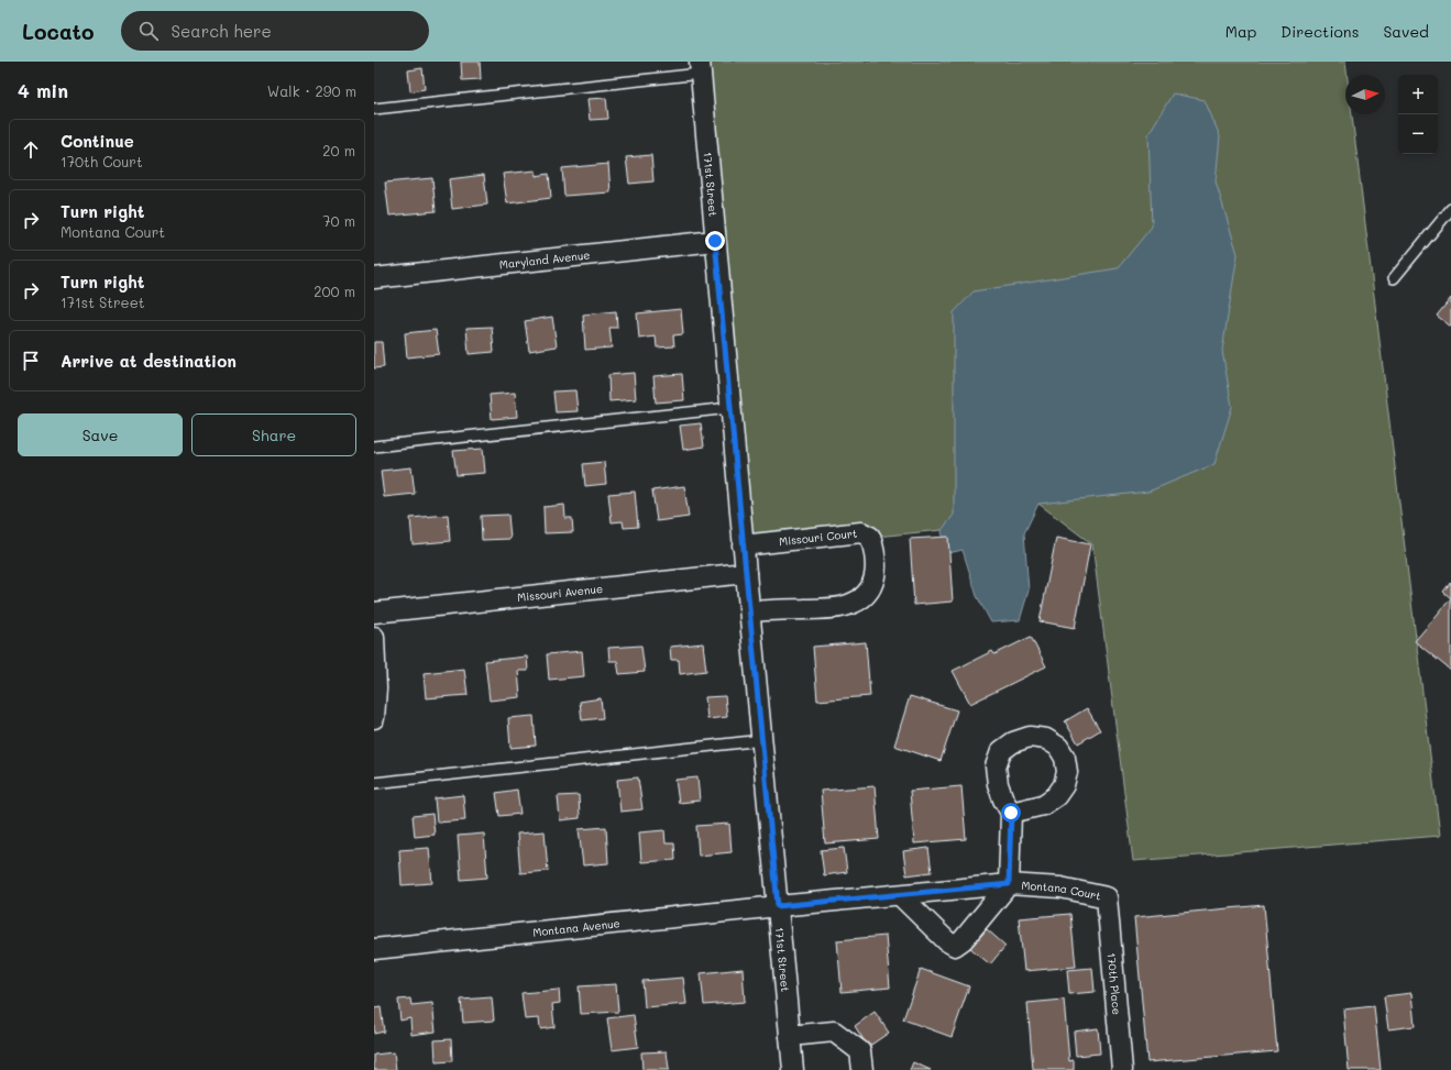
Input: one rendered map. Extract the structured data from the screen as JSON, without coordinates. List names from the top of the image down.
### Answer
{
  "streets": {
    "street": [
      "171st Street",
      "Maryland Avenue",
      "Missouri Court",
      "Missouri Avenue",
      "Montana Court",
      "Montana Avenue",
      "170th Place"
    ]
  },
  "crossings": [
    ["171st Street", "Maryland Avenue"],
    ["171st Street", "Missouri Court"],
    ["171st Street", "Missouri Avenue"],
    ["171st Street", "Montana Court"],
    ["171st Street", "Montana Avenue"],
    ["Montana Court", "Montana Avenue"],
    ["Montana Court", "170th Place"]
  ],
  "north": "right",
  "page": {
    "header": "Locato",
    "search": "Search here",
    "nav": ["Map", "Directions", "Saved"],
    "heading": ["4 min", "Walk · 290 m"],
    "map_buttons": ["+", "−"],
    "list": [
      ["Continue", "170th Court", "20 m"],
      ["Turn right", "Montana Court", "70 m"],
      ["Turn right", "171st Street", "200 m"],
      "Arrive at destination"
    ],
    "buttons": ["Save", "Share"]
  }
}
